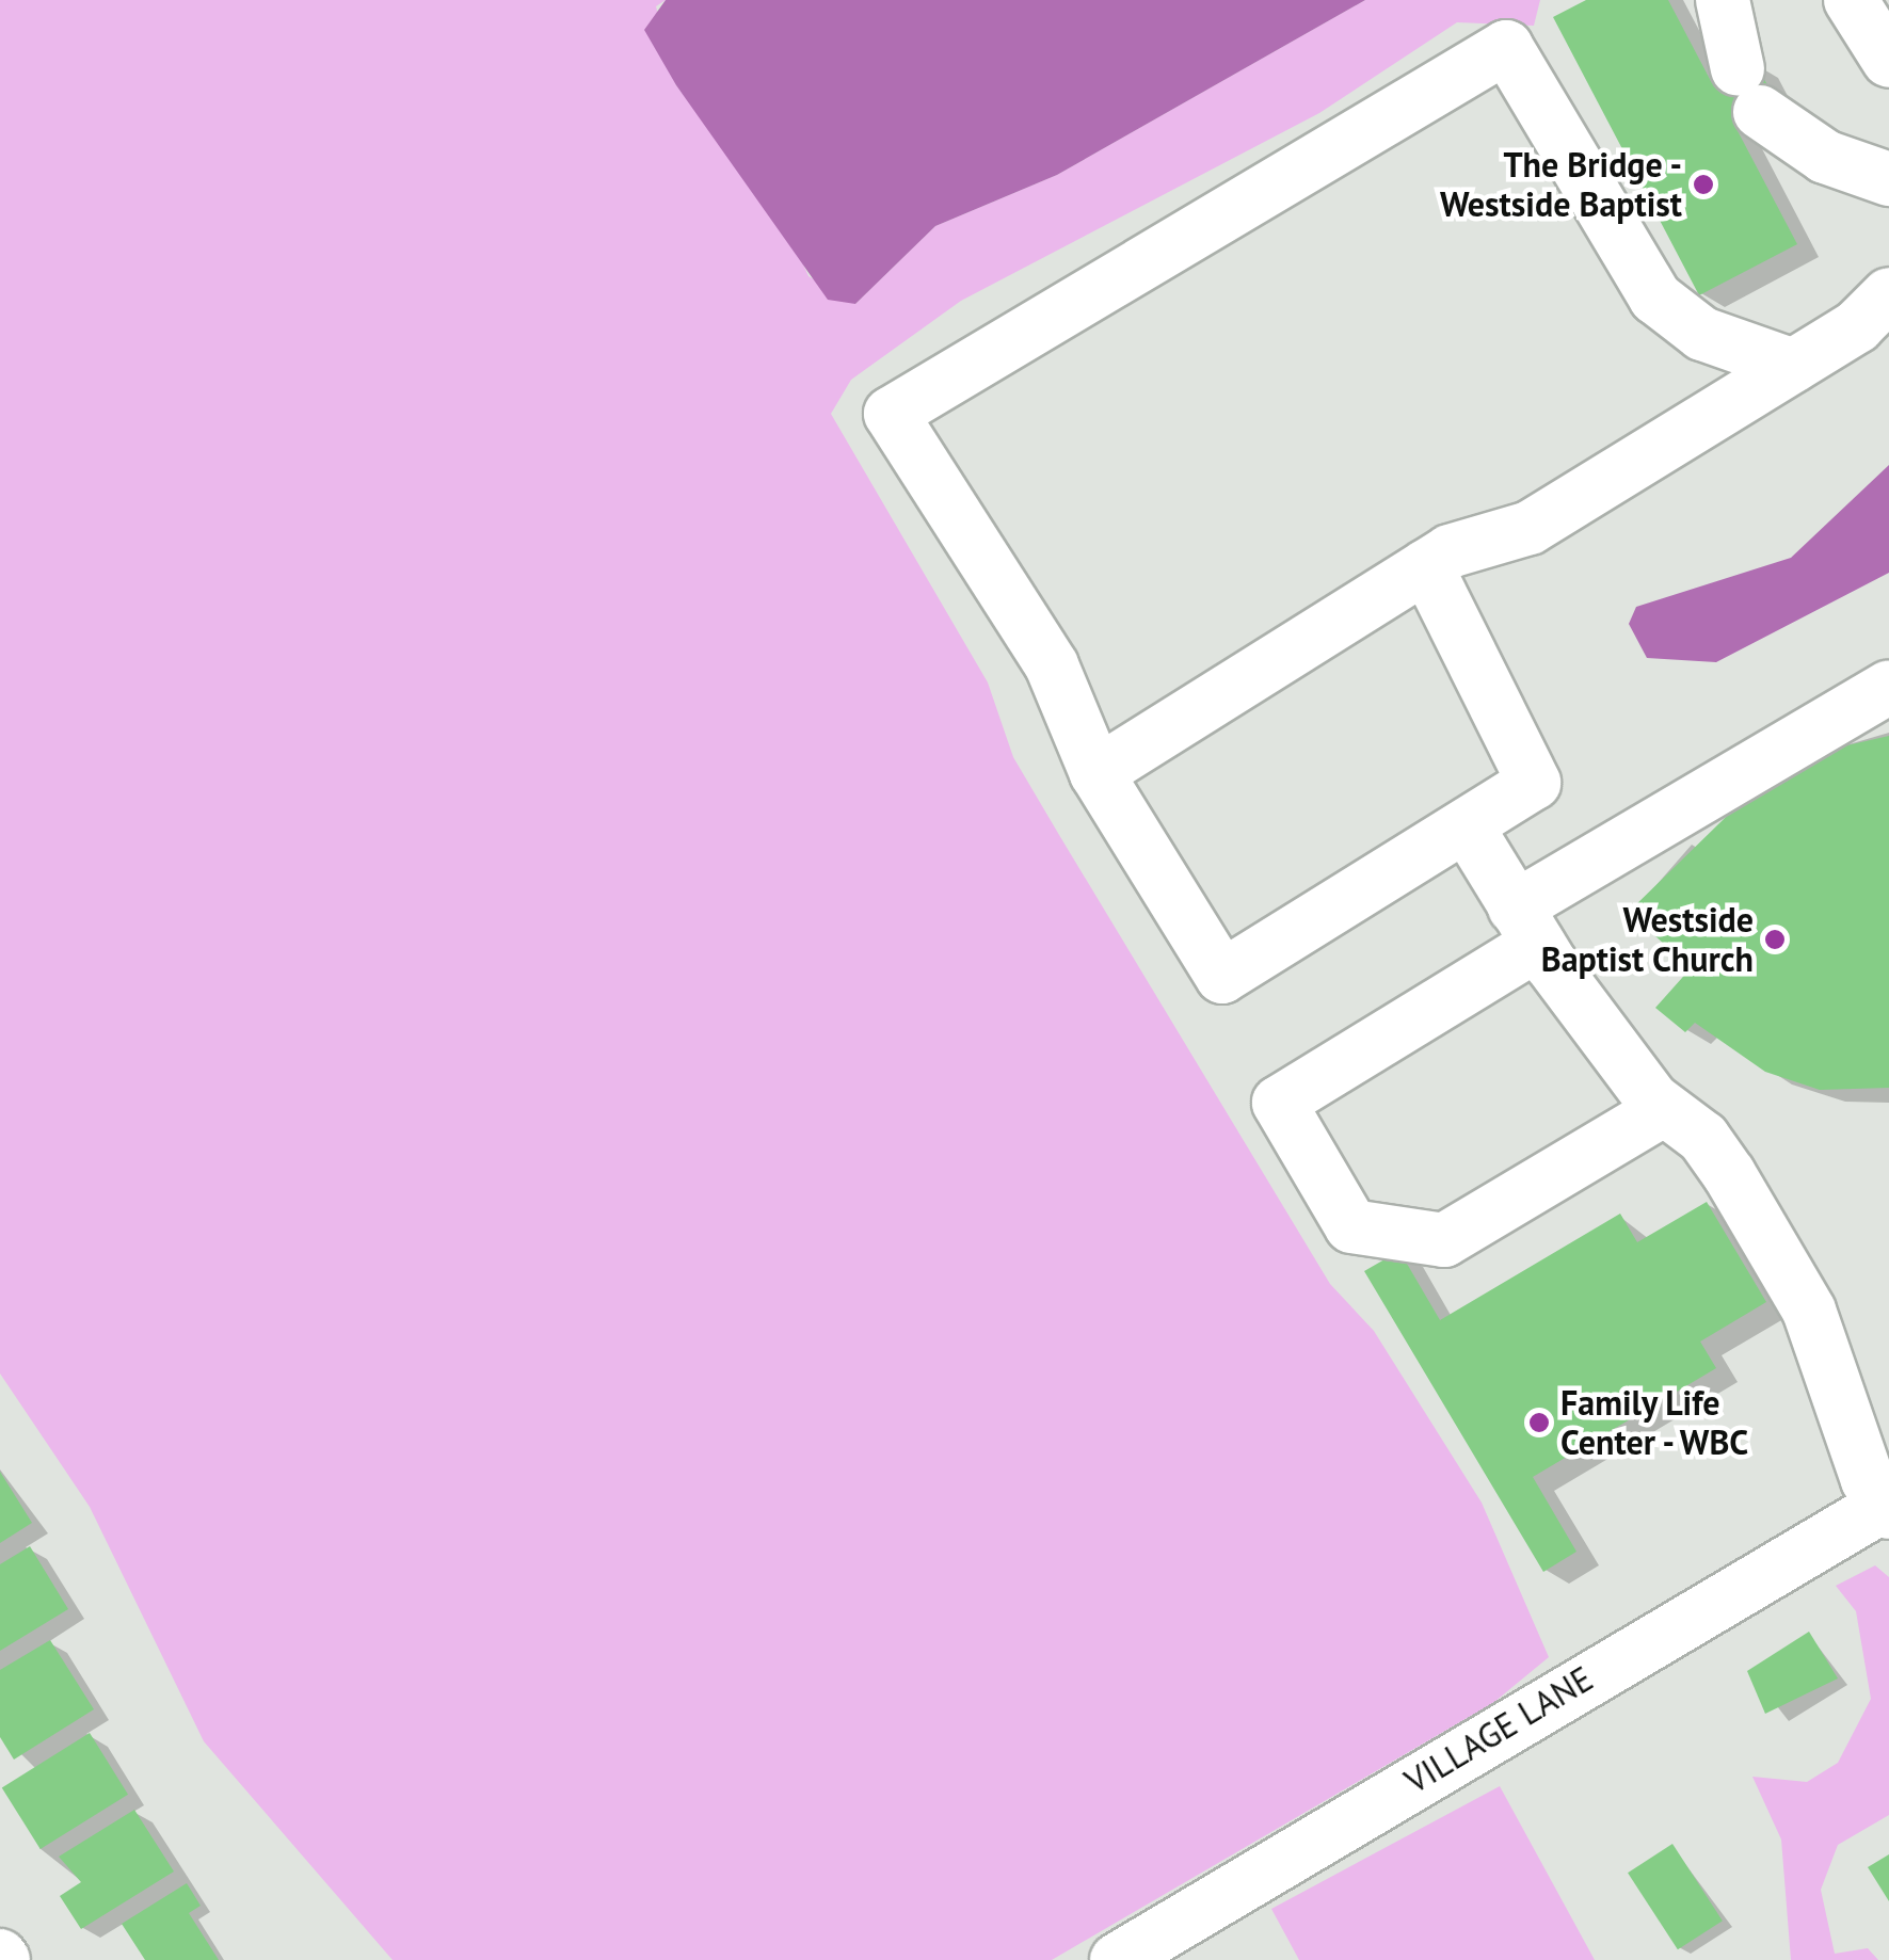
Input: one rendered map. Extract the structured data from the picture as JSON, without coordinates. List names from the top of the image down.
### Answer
{
  "streets": {
    "street": ["VILLAGE LANE"]
  },
  "places": ["The Bridge - Westside Baptist", "Westside Baptist Church", "Family Life Center - WBC"]
}
